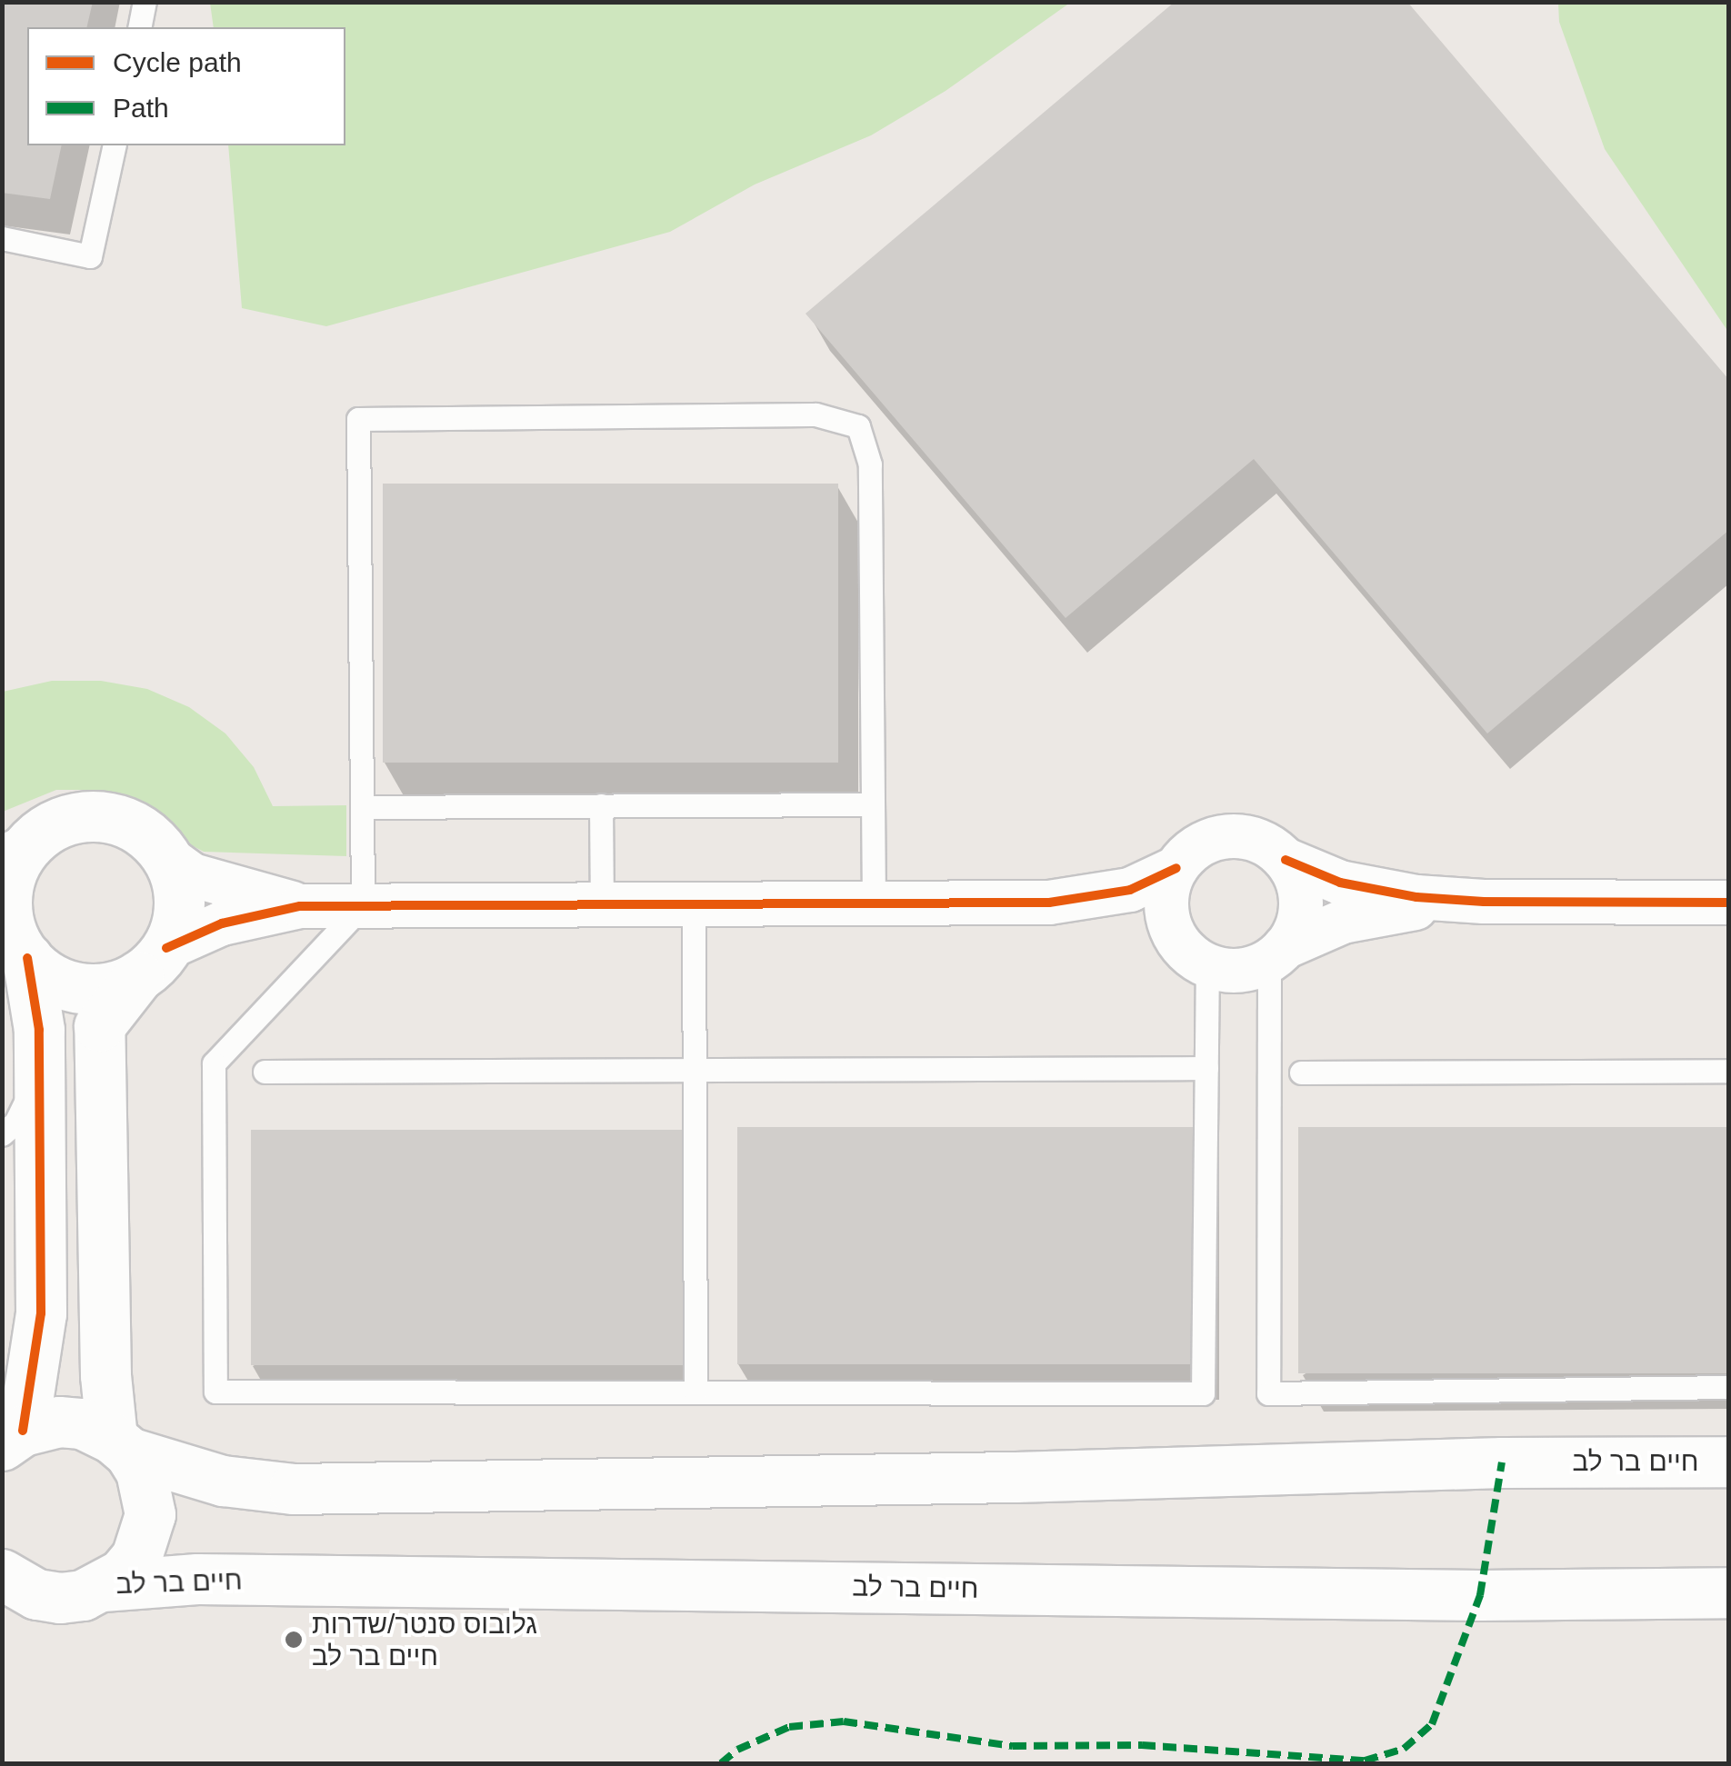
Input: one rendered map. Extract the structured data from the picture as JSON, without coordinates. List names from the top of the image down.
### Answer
{
  "streets": {
    "main road": ["חיים בר לב"]
  },
  "places": ["גלובוס סנטר/שדרות חיים בר לב"],
  "legend": ["Cycle path", "Path"]
}
